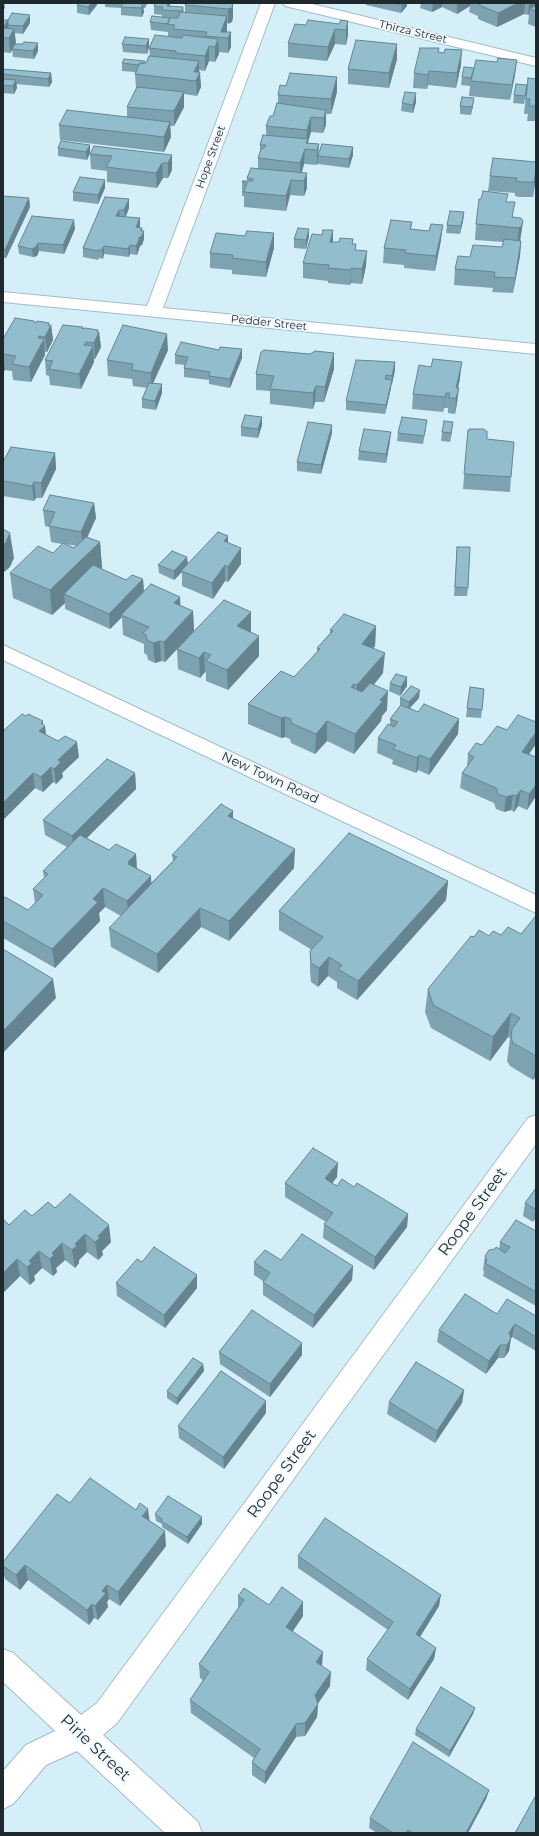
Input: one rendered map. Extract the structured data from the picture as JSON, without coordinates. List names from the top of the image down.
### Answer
{
  "streets": {
    "street": [
      "Thirza Street",
      "Hope Street",
      "Pedder Street",
      "New Town Road",
      "Roope Street",
      "Pirie Street"
    ]
  },
  "crossings": [
    ["Hope Street", "Pedder Street"],
    ["Roope Street", "Pirie Street"]
  ]
}
